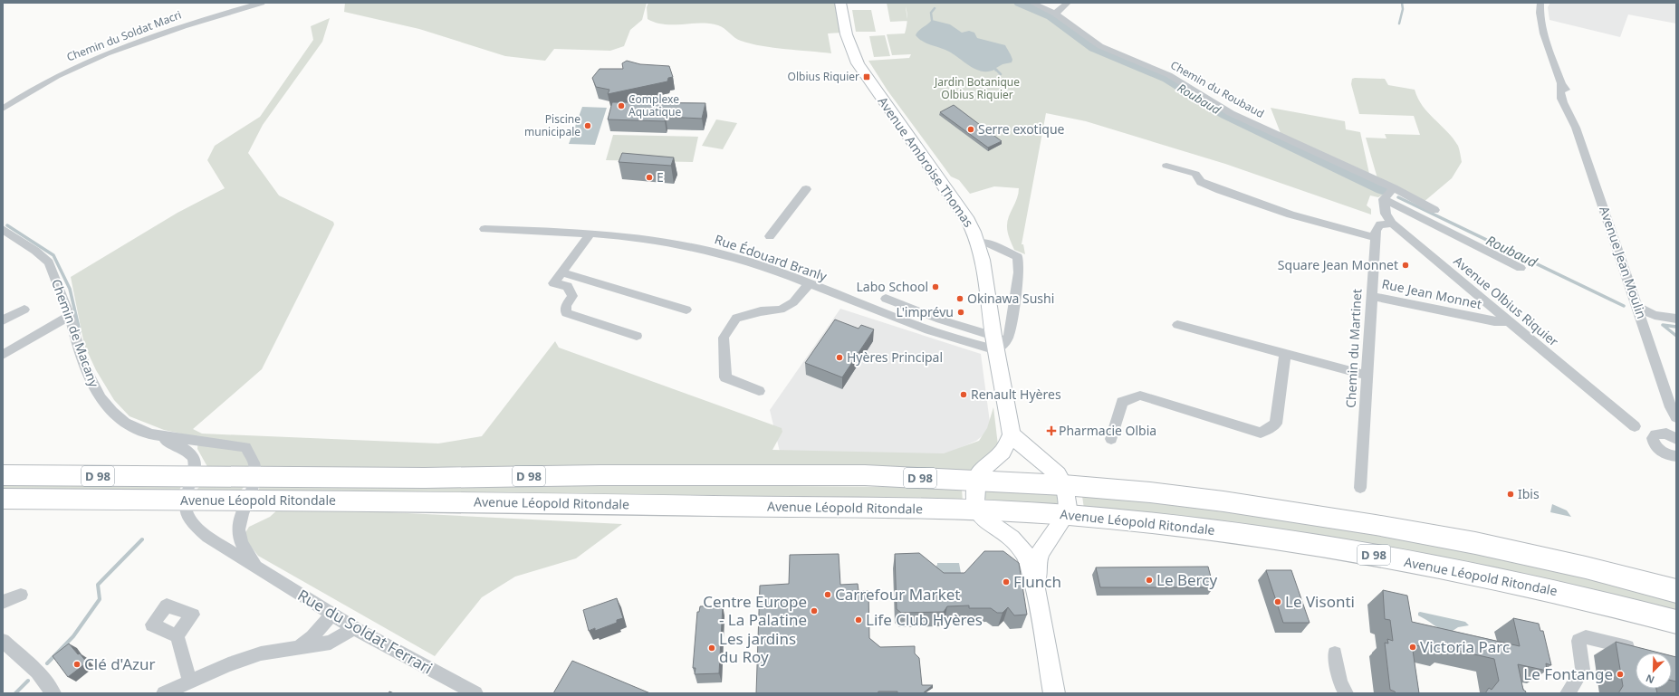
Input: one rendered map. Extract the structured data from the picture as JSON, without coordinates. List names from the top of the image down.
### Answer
{
  "streets": {
    "highway": ["D 98", "Avenue Léopold Ritondale"],
    "street": [
      "Chemin du Soldat Macri",
      "Chemin du Roubaud",
      "Avenue Ambroise Thomas",
      "Rue Édouard Branly",
      "Avenue Jean Moulin",
      "Rue Jean Monnet",
      "Avenue Olbius Riquier",
      "Chemin de Macany",
      "Chemin du Martinet",
      "Rue du Soldat Ferrari"
    ]
  },
  "crossings": [
    ["Avenue Ambroise Thomas", "Rue Édouard Branly"],
    ["Rue Jean Monnet", "Avenue Olbius Riquier"],
    ["Rue Jean Monnet", "Chemin du Martinet"],
    ["Chemin de Macany", "Avenue Léopold Ritondale"],
    ["Chemin de Macany", "Rue du Soldat Ferrari"],
    ["Avenue Léopold Ritondale", "Rue du Soldat Ferrari"]
  ],
  "water": ["Roubaud"],
  "parks": ["Jardin Botanique Olbius Riquier"],
  "places": {
    "transit": ["Olbius Riquier"],
    "other": [
      "Complexe Aquatique",
      "Piscine municipale",
      "Serre exotique",
      "E",
      "Square Jean Monnet",
      "Labo School",
      "Okinawa Sushi",
      "L'imprévu",
      "Hyères Principal",
      "Renault Hyères",
      "Ibis",
      "Le Bercy",
      "Flunch",
      "Carrefour Market",
      "Le Visonti",
      "Centre Europe - La Palatine",
      "Life Club Hyères",
      "Victoria Parc",
      "Les jardins du Roy",
      "Clé d'Azur",
      "Le Fontange"
    ],
    "health": ["Pharmacie Olbia"]
  },
  "north": "bottom left"
}
